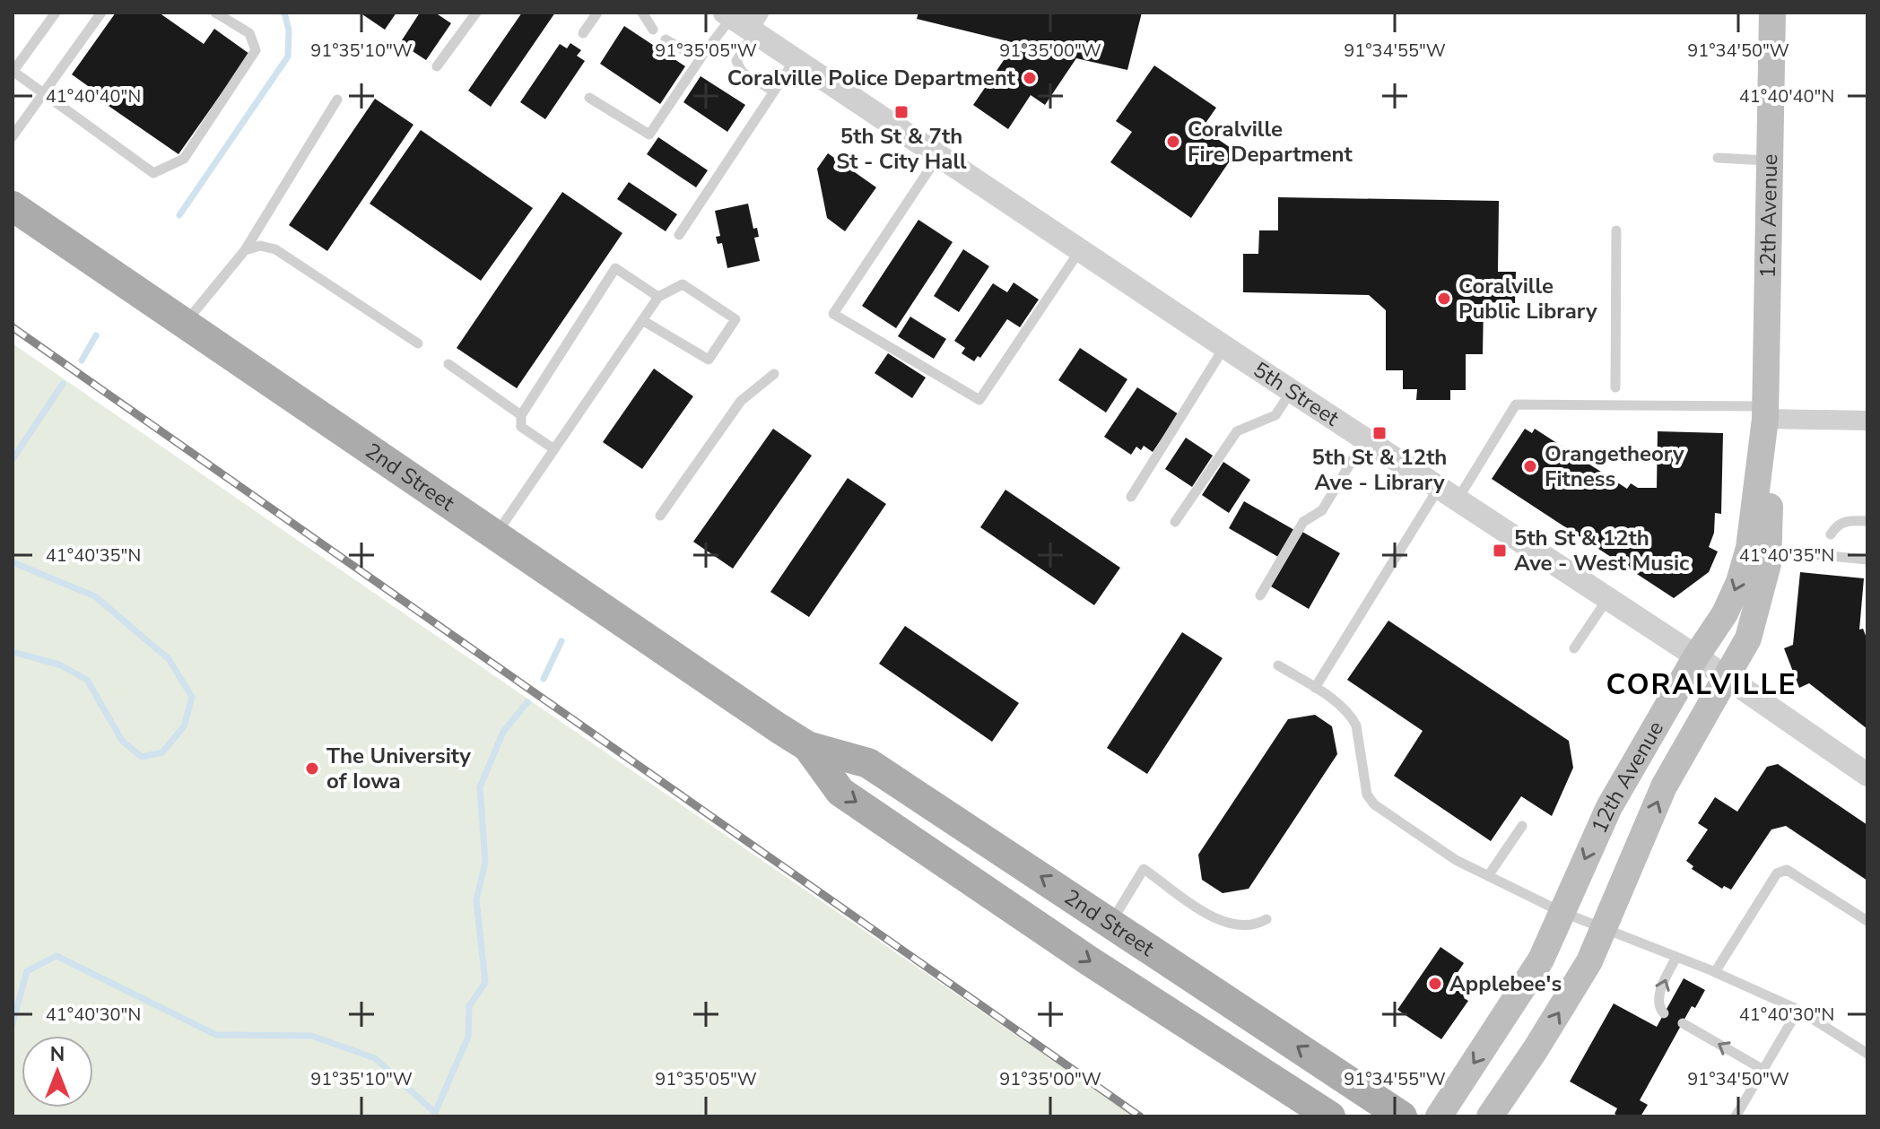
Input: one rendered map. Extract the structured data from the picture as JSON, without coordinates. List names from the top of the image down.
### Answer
{
  "streets": {
    "main road": ["12th Avenue", "2nd Street"],
    "street": ["5th Street"]
  },
  "crossings": [
    ["12th Avenue", "5th Street"]
  ],
  "districts": ["CORALVILLE"],
  "places": {
    "other": [
      "Coralville Police Department",
      "Coralville Fire Department",
      "Coralville Public Library",
      "Orangetheory Fitness",
      "The University of Iowa",
      "Applebee's"
    ],
    "transit": ["5th St & 7th St - City Hall", "5th St & 12th Ave - Library", "5th St & 12th Ave - West Music"]
  },
  "north": "top",
  "coordinates": [
    "91°35'10\"W",
    "91°35'05\"W",
    "91°35'00\"W",
    "91°34'55\"W",
    "91°34'50\"W",
    "41°40'40\"N",
    "41°40'35\"N",
    "41°40'30\"N"
  ]
}
